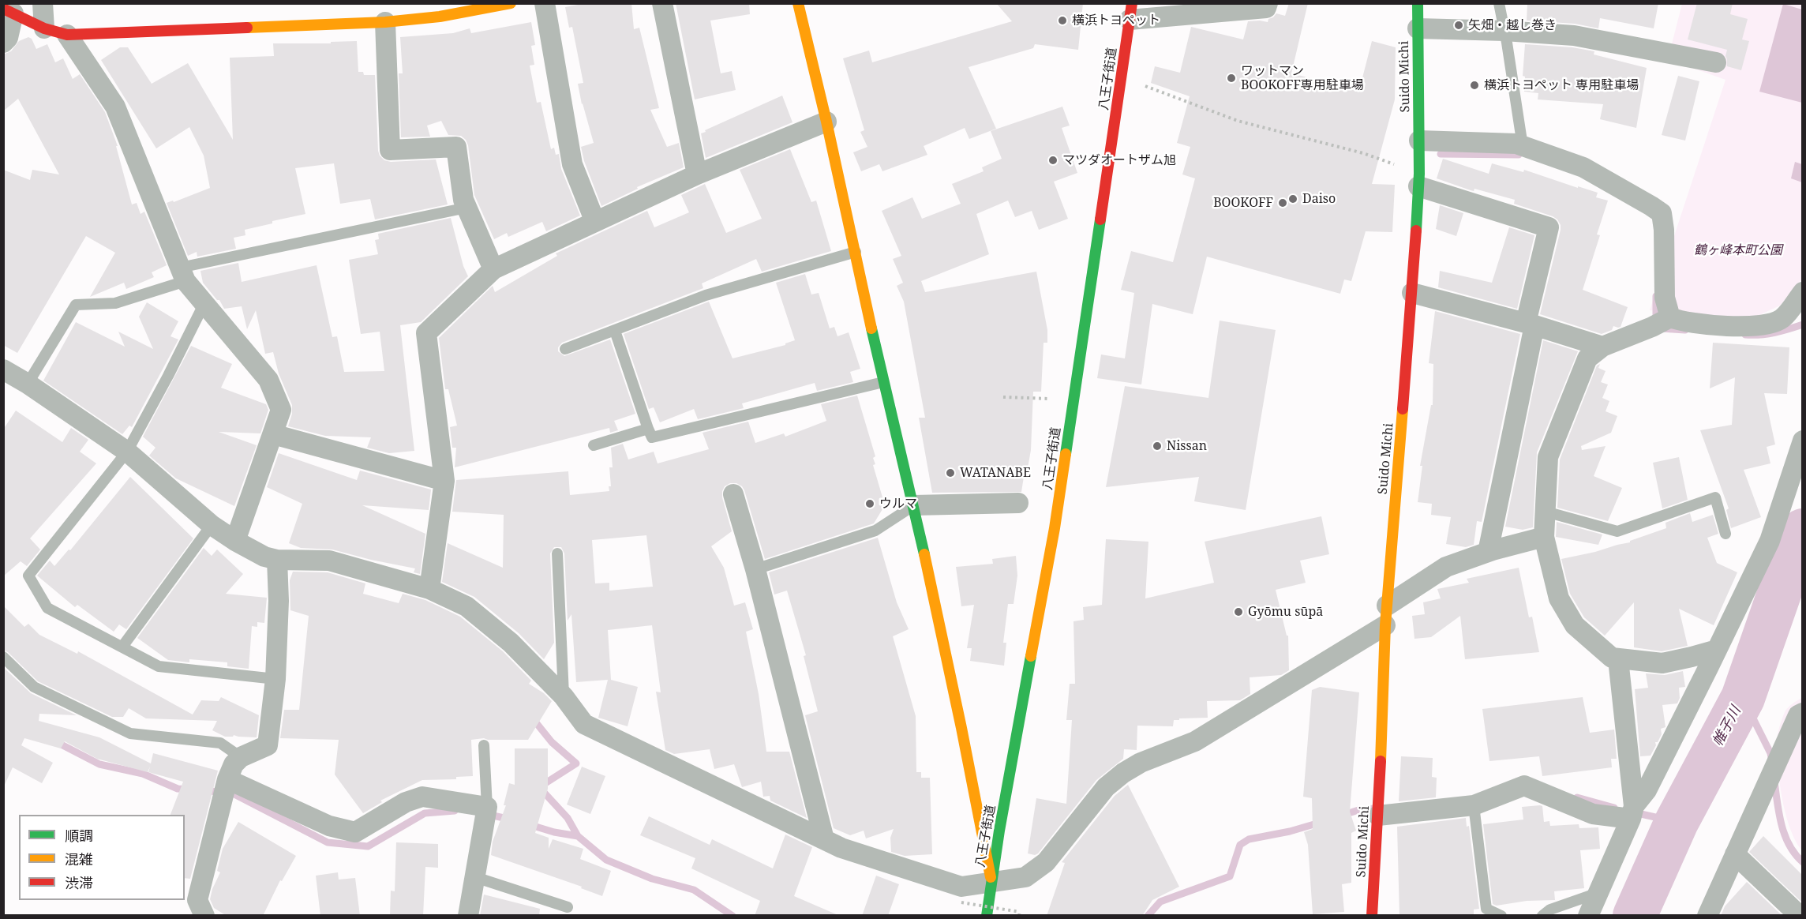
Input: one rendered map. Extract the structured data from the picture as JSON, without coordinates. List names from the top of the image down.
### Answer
{
  "streets": {
    "main road": ["Suido Michi", "八王子街道"]
  },
  "water": ["帷子川"],
  "parks": ["鶴ヶ峰本町公園"],
  "places": [
    "横浜トヨペット",
    "矢畑・越し巻き",
    "ワットマン BOOKOFF専用駐車場",
    "横浜トヨペット 専用駐車場",
    "マツダオートザム旭",
    "Daiso",
    "BOOKOFF",
    "Nissan",
    "WATANABE",
    "ウルマ",
    "Gyōmu sūpā"
  ],
  "legend": ["順調", "混雑", "渋滞"]
}
